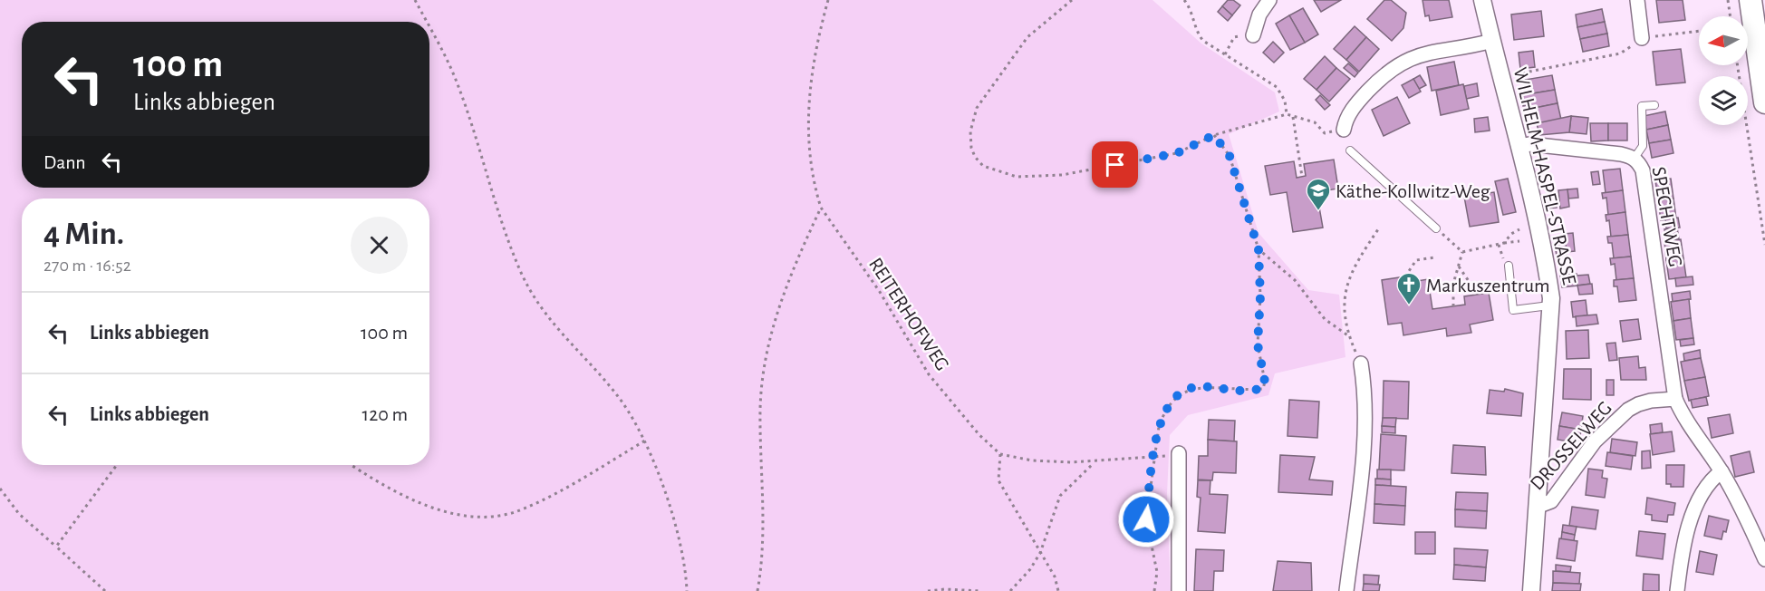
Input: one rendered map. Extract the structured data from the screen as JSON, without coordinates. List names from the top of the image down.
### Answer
{
  "streets": {
    "street": ["WILHELM-HASPEL-STRASSE", "SPECHTWEG", "DROSSELWEG"],
    "path": ["REITERHOFWEG"]
  },
  "crossings": [
    ["WILHELM-HASPEL-STRASSE", "SPECHTWEG"],
    ["WILHELM-HASPEL-STRASSE", "DROSSELWEG"],
    ["SPECHTWEG", "DROSSELWEG"]
  ],
  "places": {
    "school or university": ["Käthe-Kollwitz-Weg"],
    "church": ["Markuszentrum"]
  },
  "north": "left",
  "page": {
    "turn": ["100 m", "Links abbiegen"],
    "then": "Dann",
    "heading": ["4 Min.", "270 m · 16:52"],
    "list": [
      {
        "name": "Links abbiegen",
        "value": "100 m"
      },
      {
        "name": "Links abbiegen",
        "value": "120 m"
      }
    ]
  }
}
